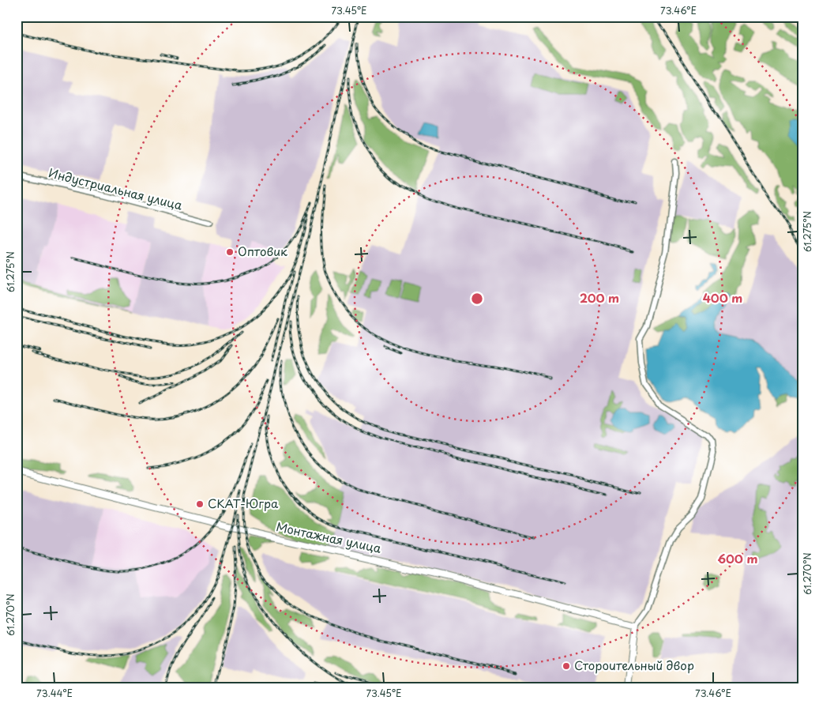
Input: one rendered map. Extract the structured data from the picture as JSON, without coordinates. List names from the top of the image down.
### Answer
{
  "streets": {
    "street": ["Индустриальная улица", "Монтажная улица"]
  },
  "places": ["Оптовик", "СКАТ-Югра", "Стороительный двор"],
  "coordinates": [
    "73.45°E",
    "73.46°E",
    "61.275°N",
    "61.270°N",
    "73.44°E"
  ],
  "rings": ["200 m", "400 m", "600 m"]
}
